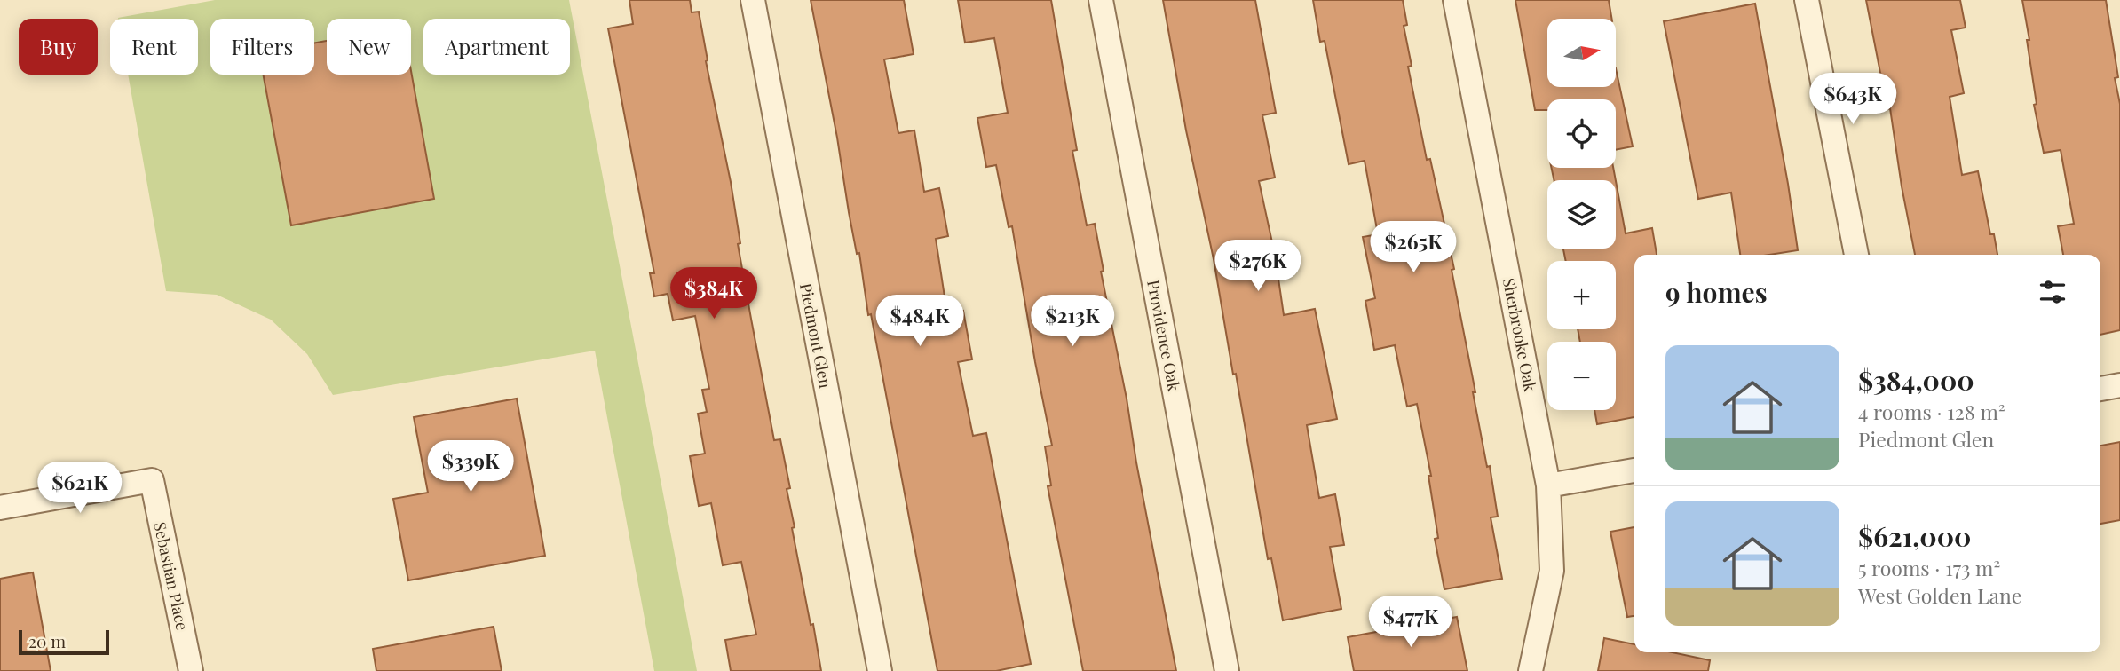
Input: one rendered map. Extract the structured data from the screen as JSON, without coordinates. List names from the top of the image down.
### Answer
{
  "streets": {
    "street": [
      "Sherbrooke Oak",
      "Piedmont Glen",
      "Providence Oak",
      "Sebastian Place"
    ]
  },
  "scale_bar": "20 m",
  "north": "right",
  "page": {
    "map_buttons": ["+", "−"],
    "chip": [
      "Buy",
      "Rent",
      "Filters",
      "New",
      "Apartment"
    ],
    "price": [
      "$643K",
      "$265K",
      "$276K",
      "$384K",
      "$484K",
      "$213K",
      "$339K",
      "$621K",
      "$477K"
    ],
    "heading": "9 homes",
    "list": [
      {
        "name": "$384,000",
        "note": "4 rooms · 128 m² · Piedmont Glen"
      },
      {
        "name": "$621,000",
        "note": "5 rooms · 173 m² · West Golden Lane"
      }
    ],
    "scale": "20 m"
  }
}
